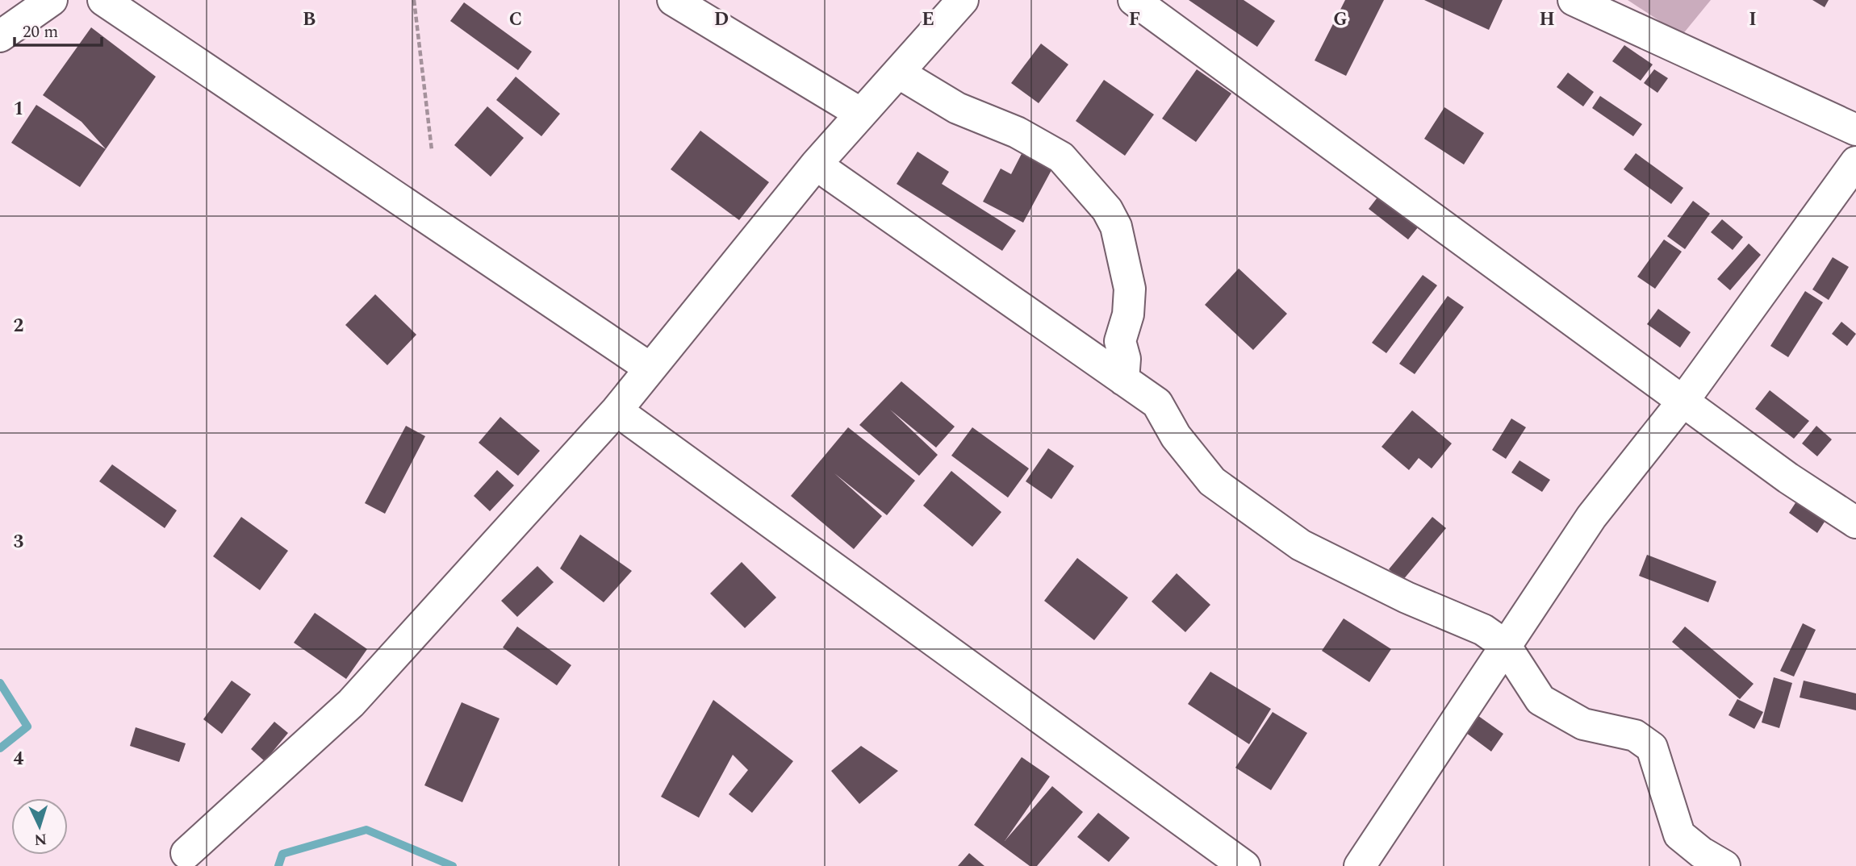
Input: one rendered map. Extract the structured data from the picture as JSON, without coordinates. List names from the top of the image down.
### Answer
{
  "scale_bar": "20 m",
  "north": "bottom",
  "grid": {
    "columns": [
      "B",
      "C",
      "D",
      "E",
      "F",
      "G",
      "H",
      "I"
    ],
    "rows": [
      "1",
      "2",
      "3",
      "4"
    ]
  }
}
